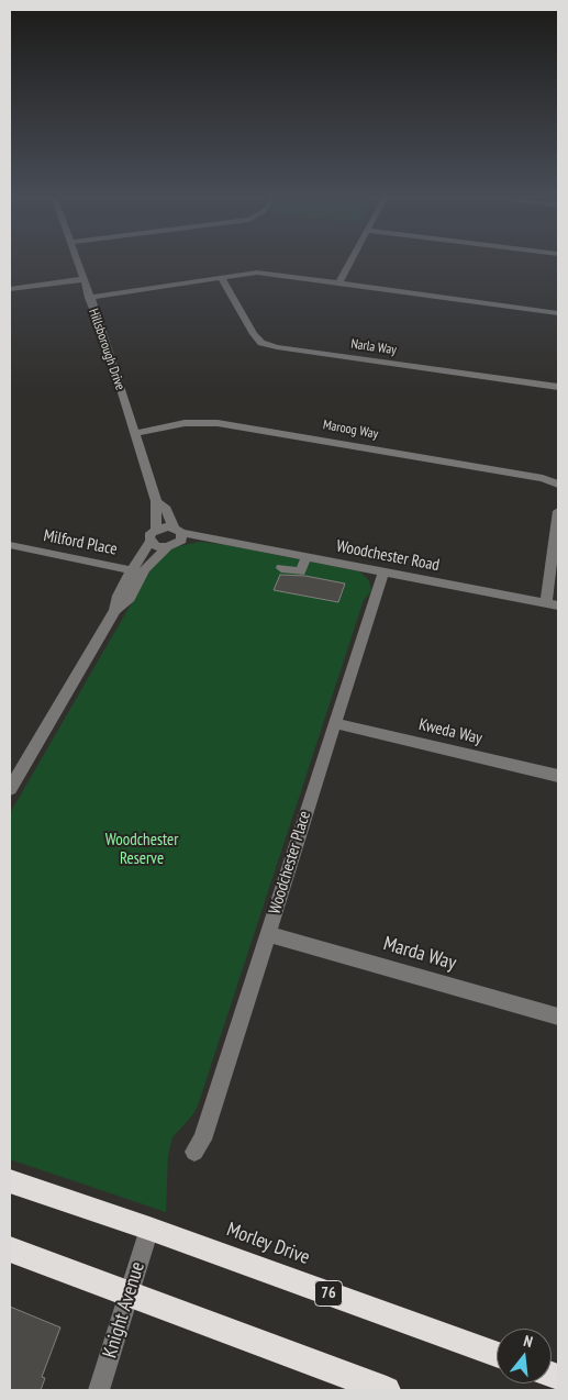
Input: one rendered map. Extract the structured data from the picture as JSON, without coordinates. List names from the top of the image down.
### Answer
{
  "streets": {
    "highway": ["Morley Drive", "76"],
    "street": [
      "Narla Way",
      "Hillsborough Drive",
      "Maroog Way",
      "Milford Place",
      "Woodchester Road",
      "Kweda Way",
      "Woodchester Place",
      "Marda Way",
      "Knight Avenue"
    ]
  },
  "crossings": [
    ["Hillsborough Drive", "Maroog Way"],
    ["Hillsborough Drive", "Woodchester Road"],
    ["Woodchester Road", "Woodchester Place"],
    ["Kweda Way", "Woodchester Place"],
    ["Woodchester Place", "Marda Way"],
    ["Morley Drive", "Knight Avenue"]
  ],
  "parks": ["Woodchester Reserve"],
  "north": "top"
}
